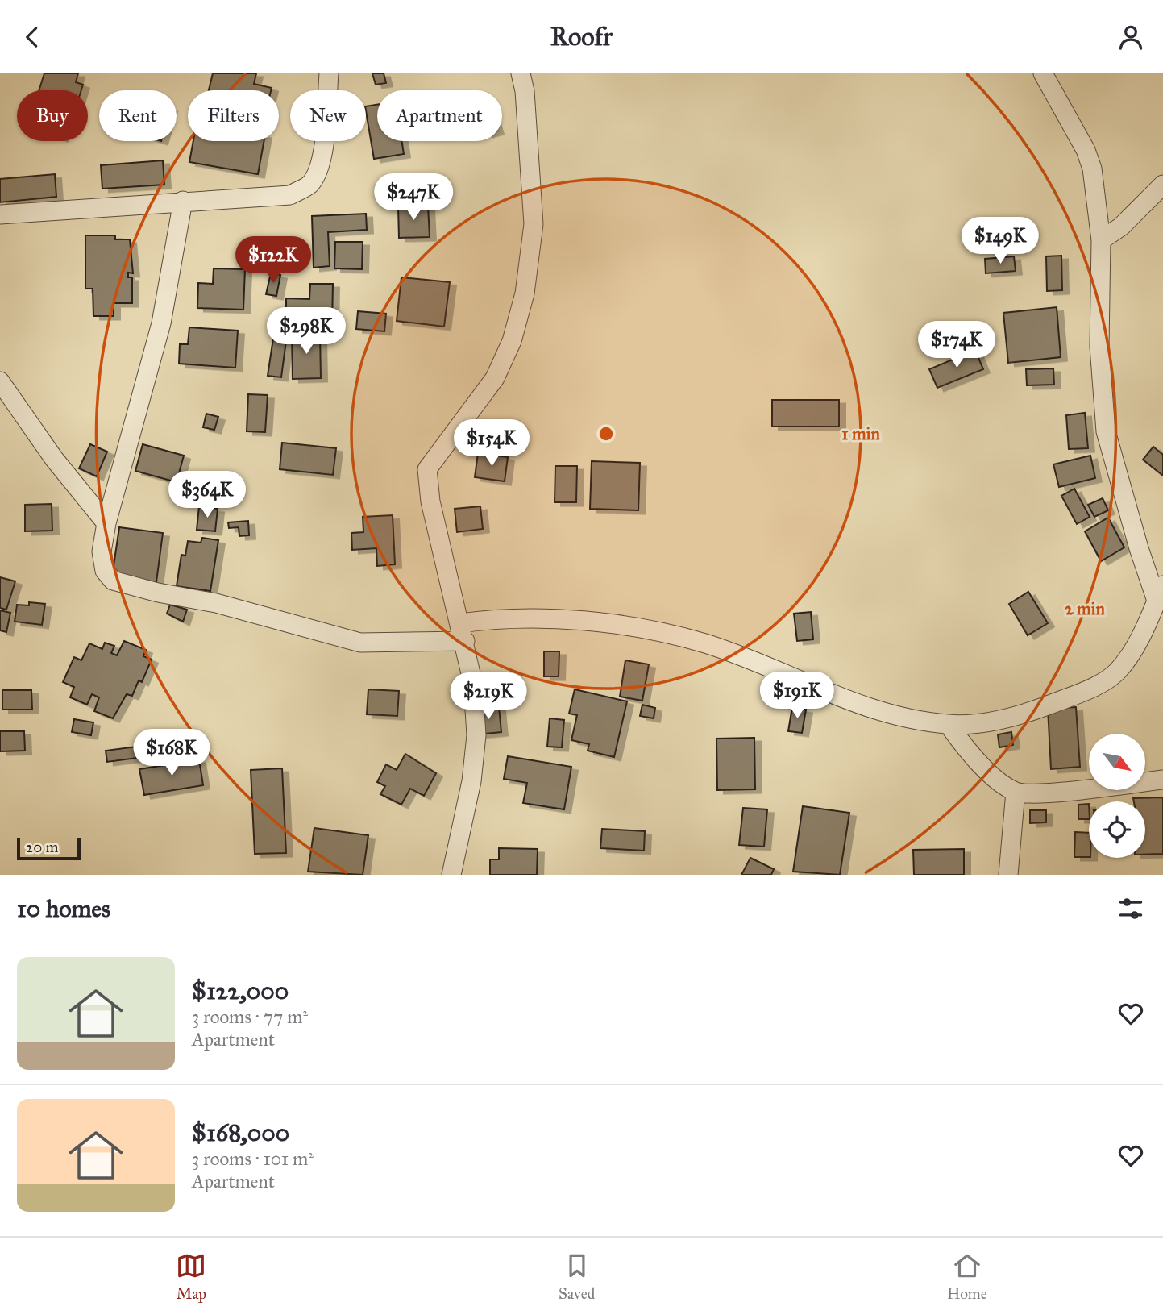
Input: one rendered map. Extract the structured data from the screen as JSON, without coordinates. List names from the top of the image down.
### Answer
{
  "scale_bar": "20 m",
  "north": "bottom right",
  "page": {
    "header": "Roofr",
    "chip": [
      "Buy",
      "Rent",
      "Filters",
      "New",
      "Apartment"
    ],
    "price": [
      "$247K",
      "$149K",
      "$122K",
      "$298K",
      "$174K",
      "$154K",
      "$364K",
      "$191K",
      "$219K",
      "$168K"
    ],
    "scale": "20 m",
    "heading": "10 homes",
    "list": [
      {
        "name": "$122,000",
        "note": "3 rooms · 77 m² · Apartment"
      },
      {
        "name": "$168,000",
        "note": "3 rooms · 101 m² · Apartment"
      }
    ],
    "tabs": ["Map", "Saved", "Home"]
  },
  "rings": ["1 min", "2 min"]
}
